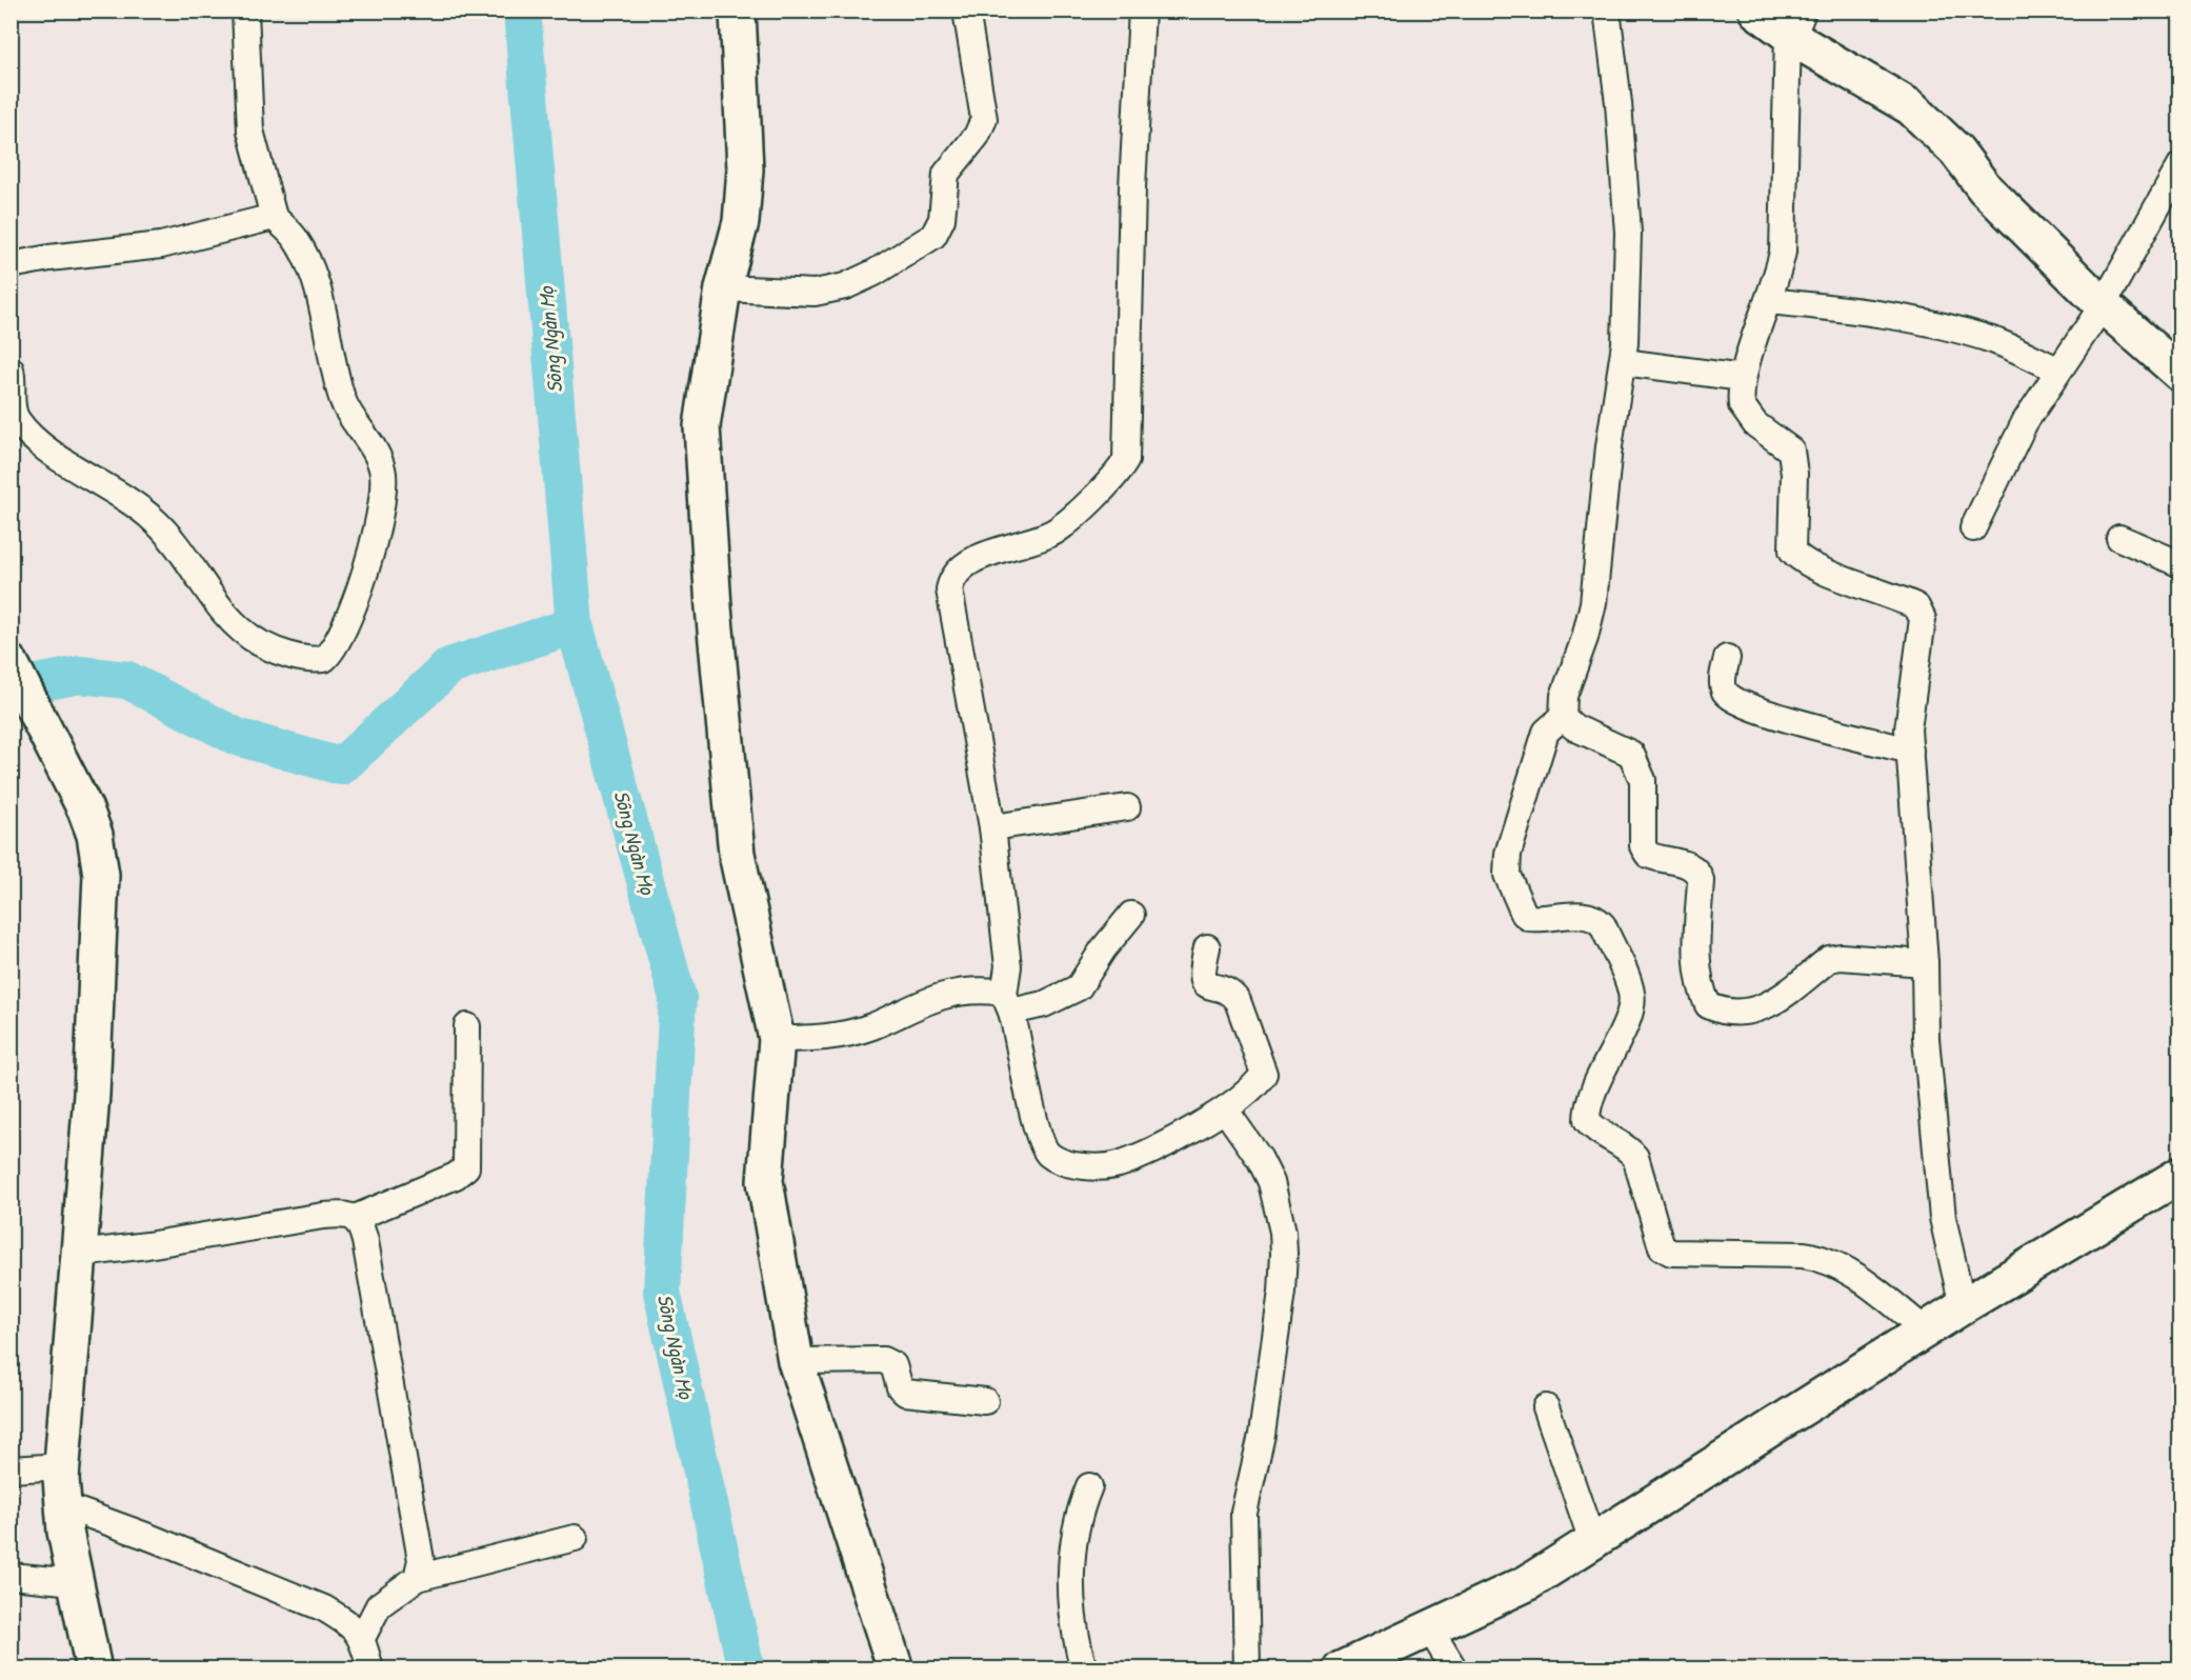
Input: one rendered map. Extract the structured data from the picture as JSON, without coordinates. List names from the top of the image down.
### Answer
{
  "water": ["Sông Ngàn Mọ"]
}
